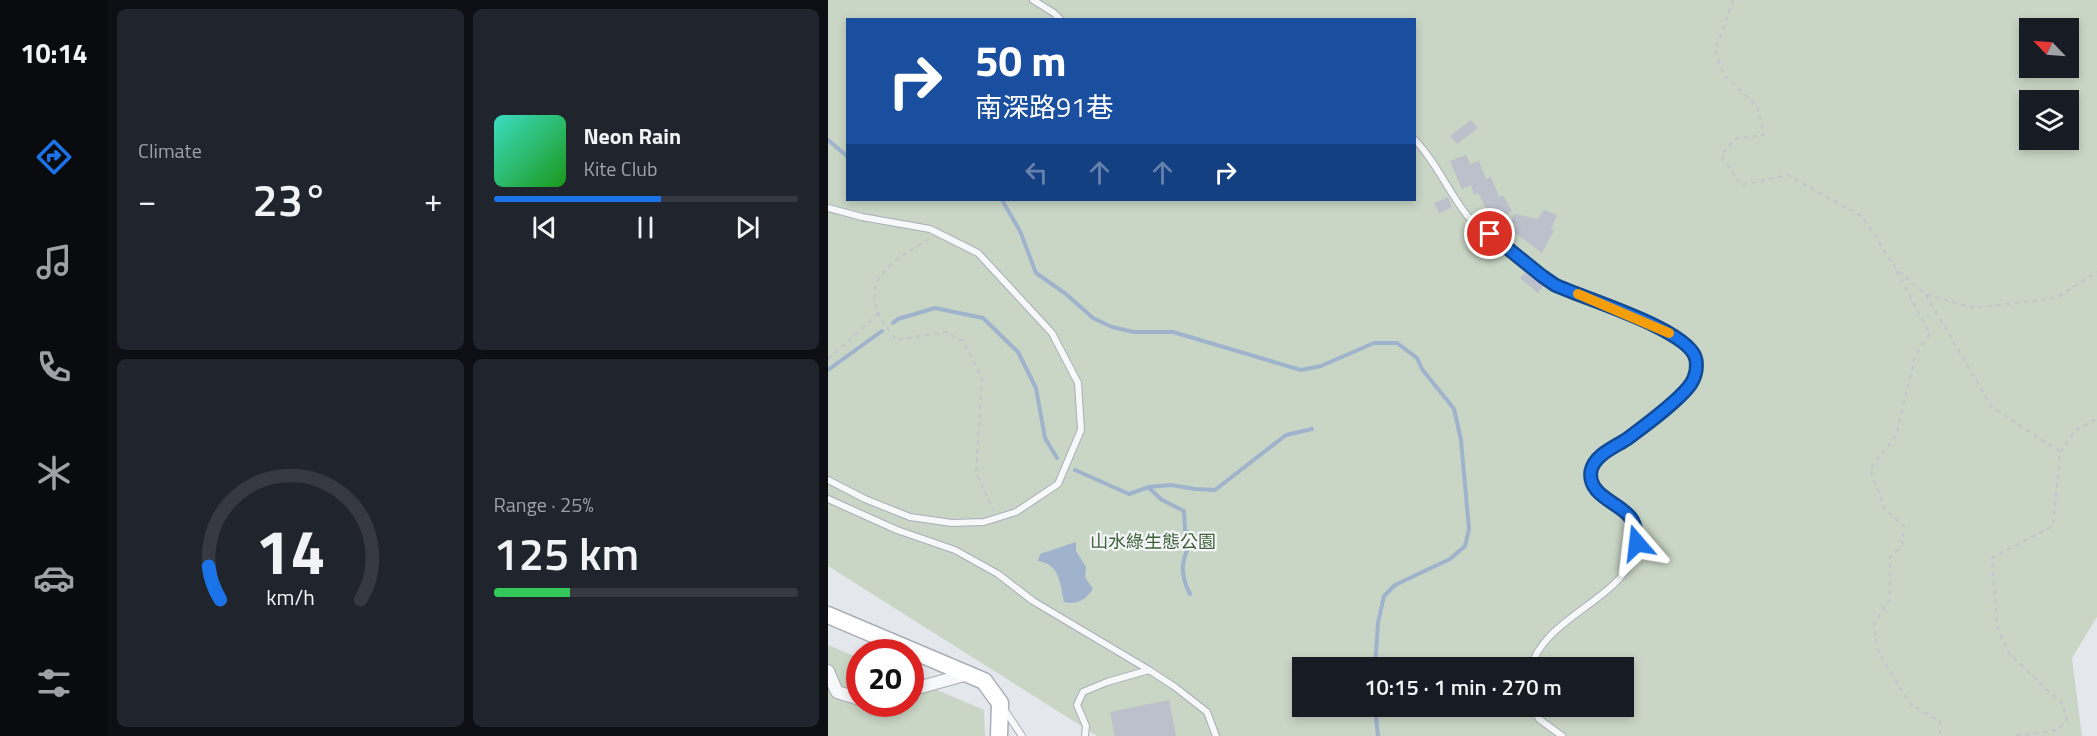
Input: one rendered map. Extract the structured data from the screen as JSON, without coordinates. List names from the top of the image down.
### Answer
{
  "parks": ["山水綠生態公園"],
  "north": "top left",
  "page": {
    "tabs": "10:14",
    "tile": [
      "Climate",
      ["Range · 25%", "125 km"]
    ],
    "turn": ["50 m", "南深路91巷"],
    "song": ["Neon Rain", "Kite Club"],
    "heat": ["−", "23°", "+"],
    "limit": "20",
    "trip": "10:15 · 1 min · 270 m",
    "gauge": ["14", "km/h"]
  }
}
